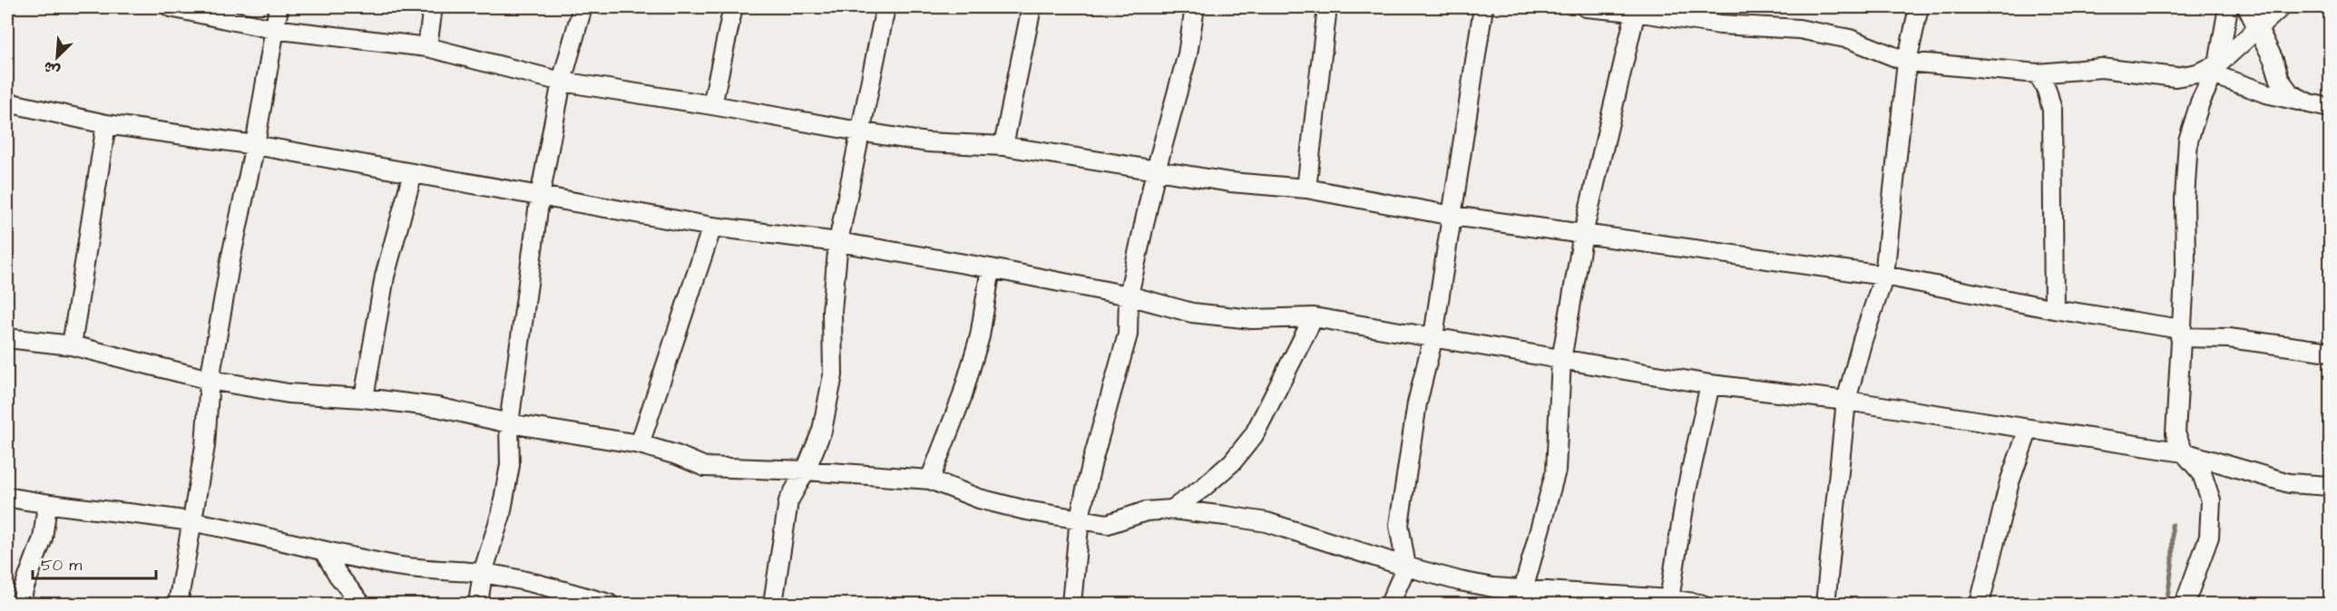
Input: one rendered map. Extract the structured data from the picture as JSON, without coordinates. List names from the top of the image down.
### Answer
{
  "scale_bar": "50 m",
  "north": "bottom left"
}
